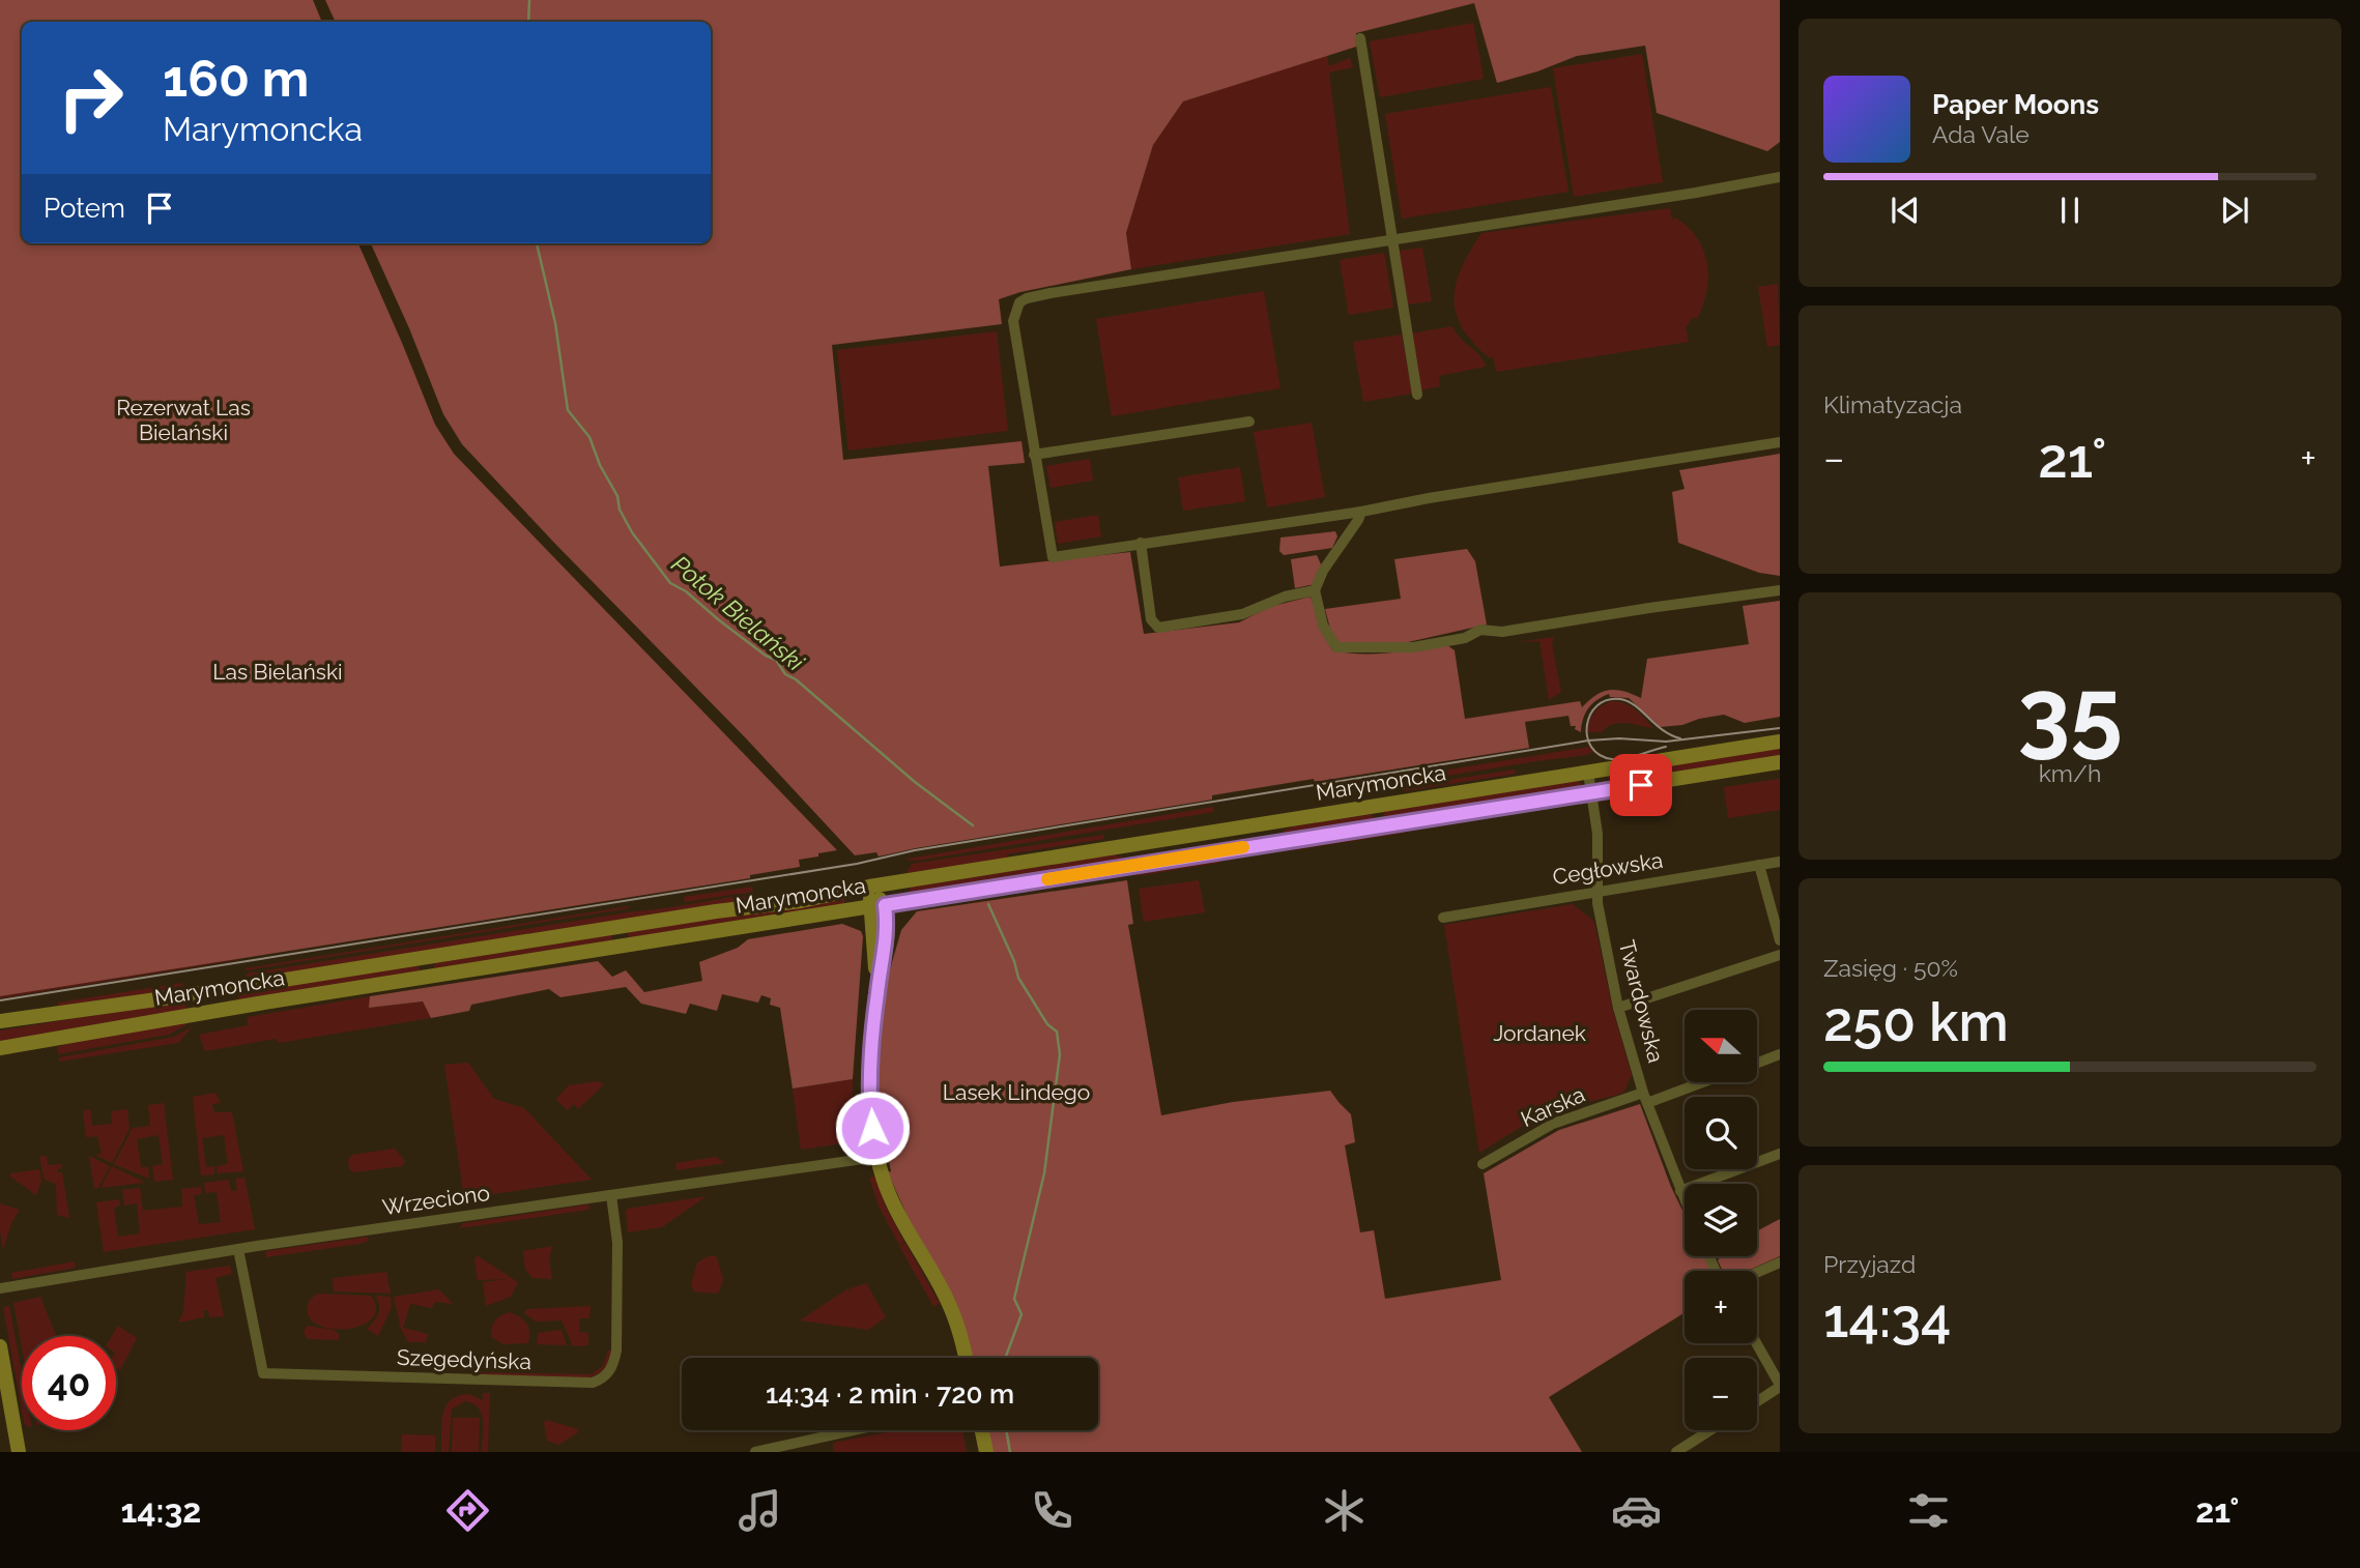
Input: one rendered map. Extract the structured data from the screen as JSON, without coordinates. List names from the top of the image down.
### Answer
{
  "streets": {
    "main road": ["Marymoncka"],
    "street": [
      "Cegłowska",
      "Twardowska",
      "Karska",
      "Wrzeciono",
      "Szegedyńska"
    ]
  },
  "crossings": [
    ["Marymoncka", "Twardowska"],
    ["Cegłowska", "Twardowska"],
    ["Twardowska", "Karska"],
    ["Wrzeciono", "Szegedyńska"]
  ],
  "water": ["Potok Bielański"],
  "parks": [
    "Rezerwat Las Bielański",
    "Las Bielański",
    "Jordanek",
    "Lasek Lindego"
  ],
  "north": "left",
  "page": {
    "turn": ["160 m", "Marymoncka"],
    "song": ["Paper Moons", "Ada Vale"],
    "then": "Potem",
    "tile": [
      "Klimatyzacja",
      ["35", "km/h"],
      ["Zasięg · 50%", "250 km"],
      ["Przyjazd", "14:34"]
    ],
    "heat": ["−", "21°", "+"],
    "map_buttons": ["+", "−"],
    "limit": "40",
    "trip": "14:34 · 2 min · 720 m",
    "tabs": ["14:32", "21°"]
  }
}
